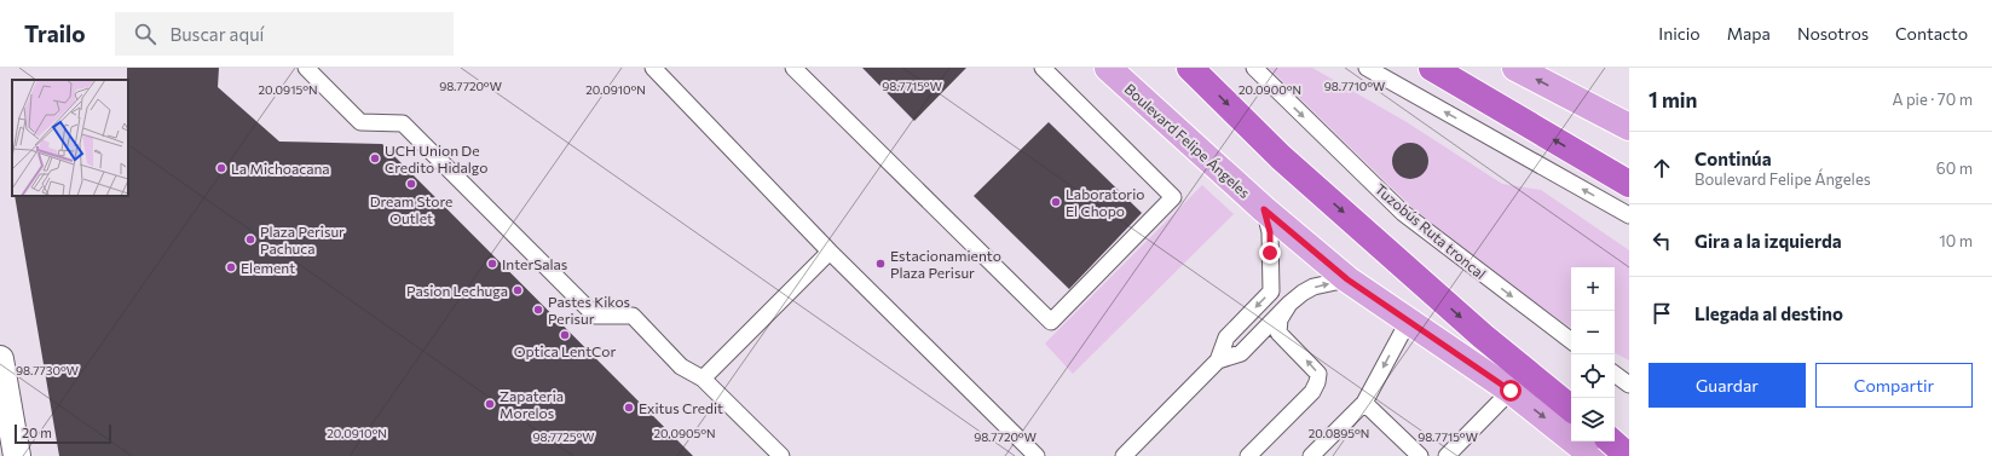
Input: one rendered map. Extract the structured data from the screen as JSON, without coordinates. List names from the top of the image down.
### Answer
{
  "streets": {
    "main road": ["Boulevard Felipe Ángeles"],
    "lane": ["Tuzobús Ruta troncal"]
  },
  "places": [
    "UCH Union De Credito Hidalgo",
    "La Michoacana",
    "Dream Store Outlet",
    "Laboratorio El Chopo",
    "Plaza Perisur Pachuca",
    "InterSalas",
    "Estacionamiento Plaza Perisur",
    "Element",
    "Pasion Lechuga",
    "Pastes Kikos Perisur",
    "Optica LentCor",
    "Zapateria Morelos",
    "Exitus Credit"
  ],
  "scale_bar": "20 m",
  "page": {
    "header": "Trailo",
    "search": "Buscar aquí",
    "nav": [
      "Inicio",
      "Mapa",
      "Nosotros",
      "Contacto"
    ],
    "heading": ["1 min", "A pie · 70 m"],
    "list": [
      ["Continúa", "Boulevard Felipe Ángeles", "60 m"],
      ["Gira a la izquierda", "10 m"],
      "Llegada al destino"
    ],
    "map_buttons": ["+", "−"],
    "buttons": ["Guardar", "Compartir"],
    "scale": "20 m"
  },
  "coordinates": [
    "98.7720°W",
    "98.7715°W",
    "98.7710°W",
    "20.0915°N",
    "20.0910°N",
    "20.0900°N",
    "98.7730°W",
    "20.0905°N",
    "20.0895°N",
    "98.7725°W"
  ]
}
